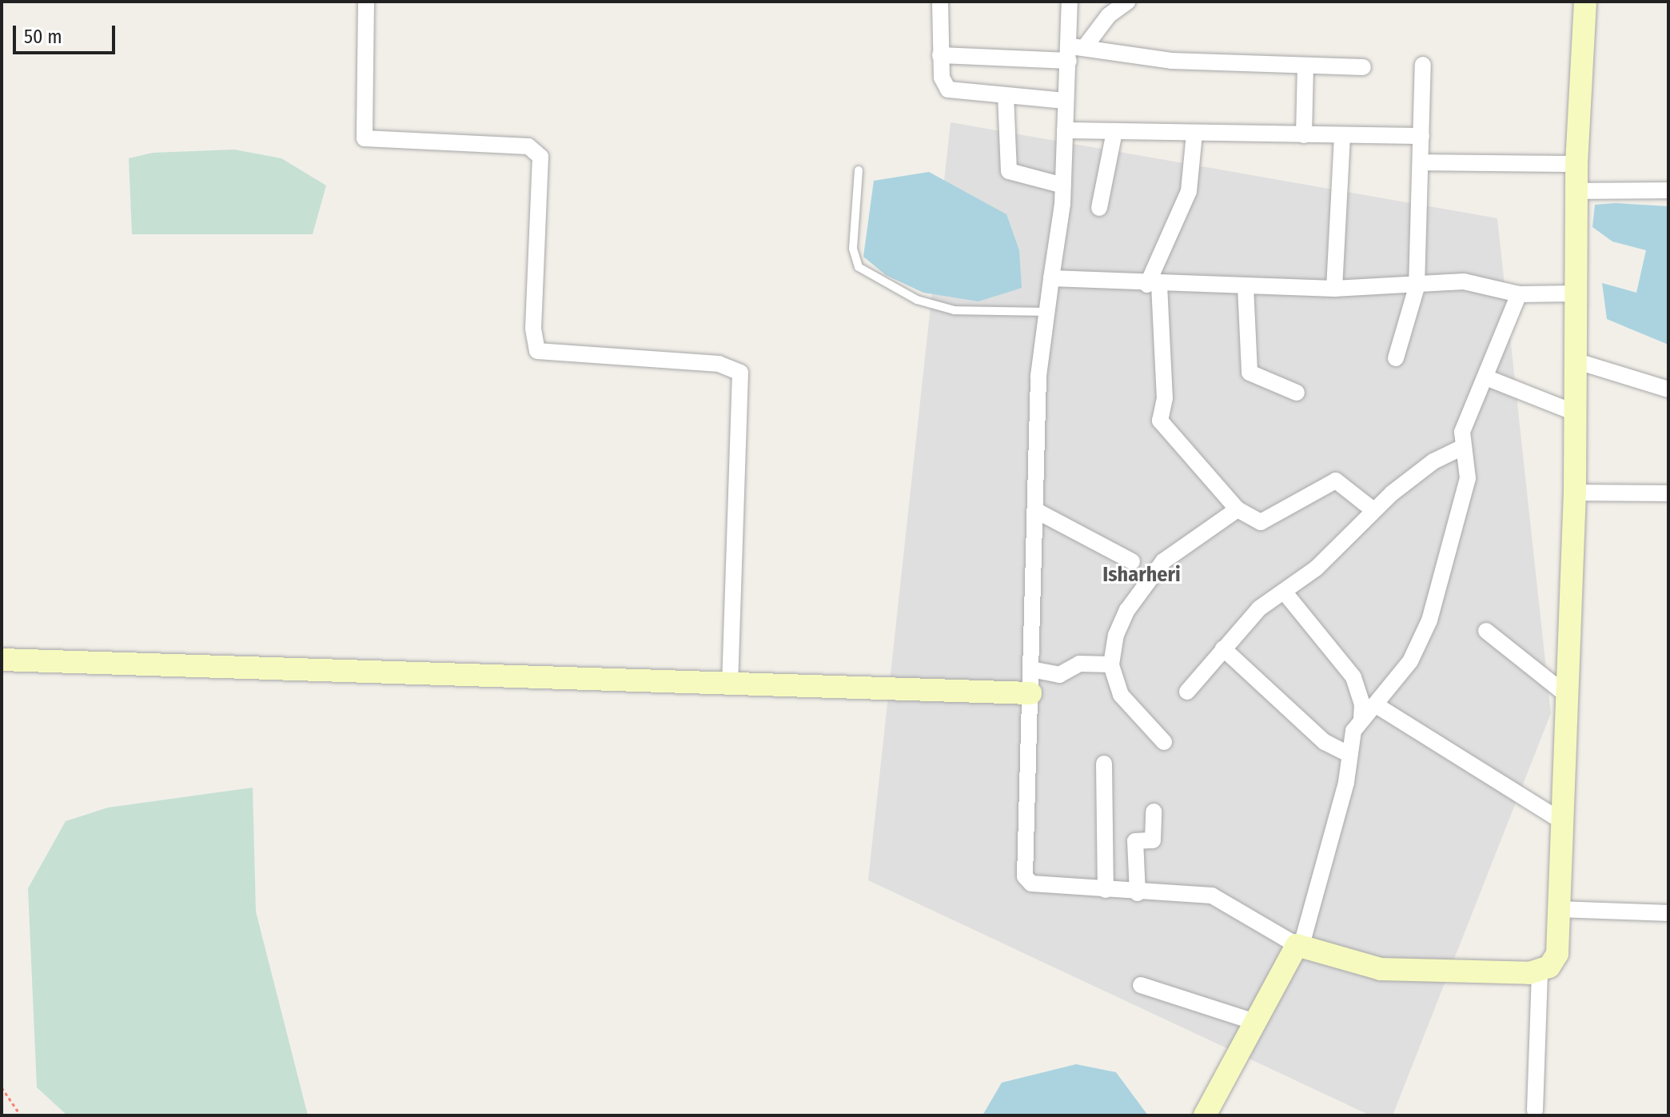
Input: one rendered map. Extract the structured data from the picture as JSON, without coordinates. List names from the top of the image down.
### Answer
{
  "districts": ["Isharheri"],
  "scale_bar": "50 m"
}
